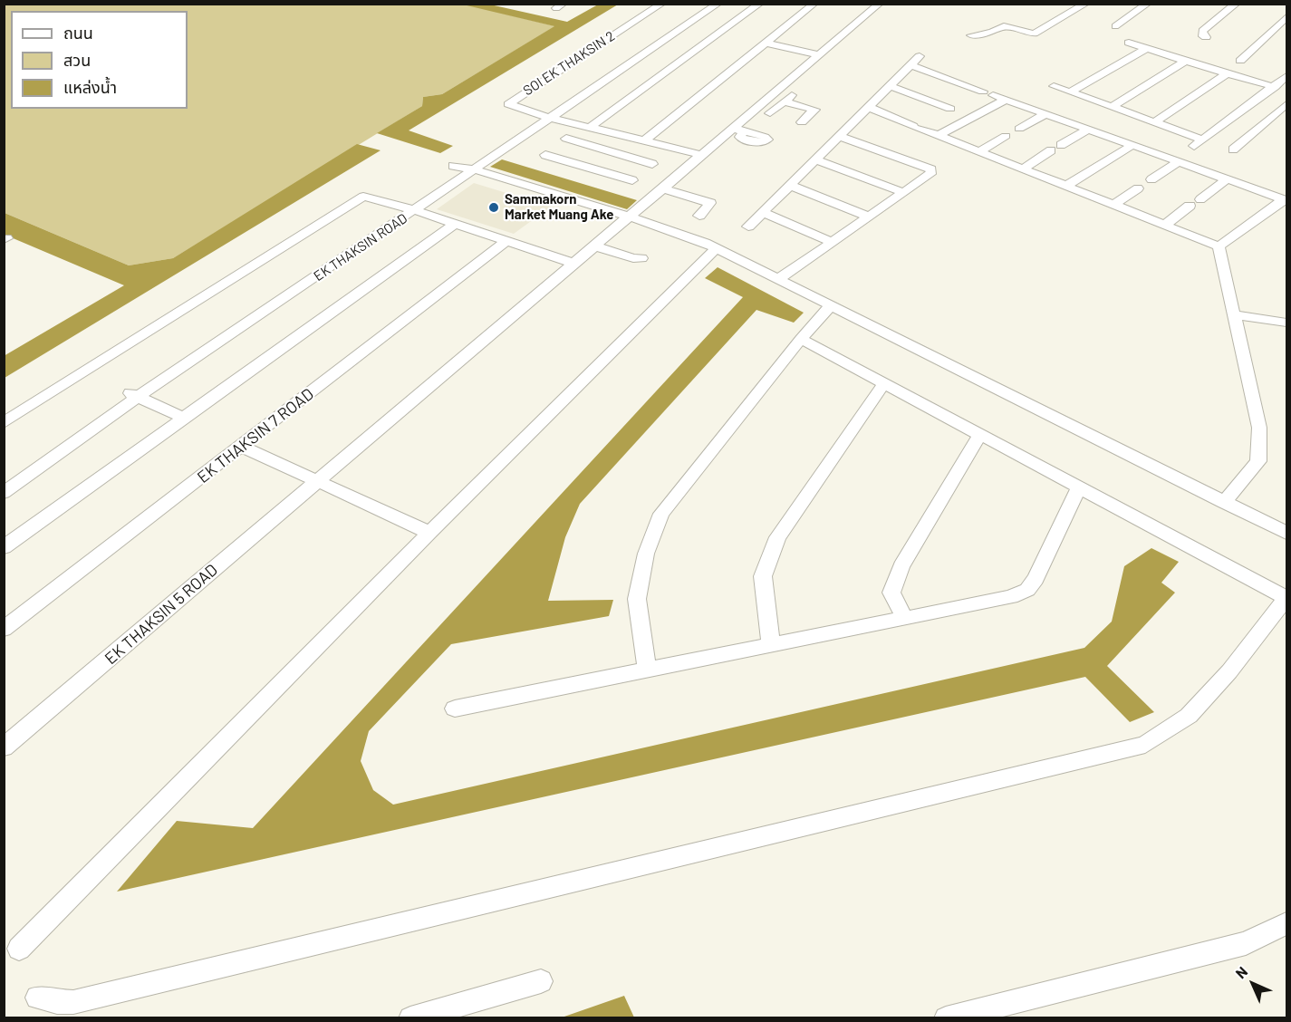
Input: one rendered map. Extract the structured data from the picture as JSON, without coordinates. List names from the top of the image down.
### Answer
{
  "streets": {
    "street": [
      "SOI EK THAKSIN 2",
      "EK THAKSIN ROAD",
      "EK THAKSIN 7 ROAD",
      "EK THAKSIN 5 ROAD"
    ]
  },
  "crossings": [
    ["SOI EK THAKSIN 2", "EK THAKSIN ROAD"]
  ],
  "places": ["Sammakorn Market Muang Ake"],
  "legend": ["ถนน", "สวน", "แหล่งน้ำ"],
  "north": "top left"
}
